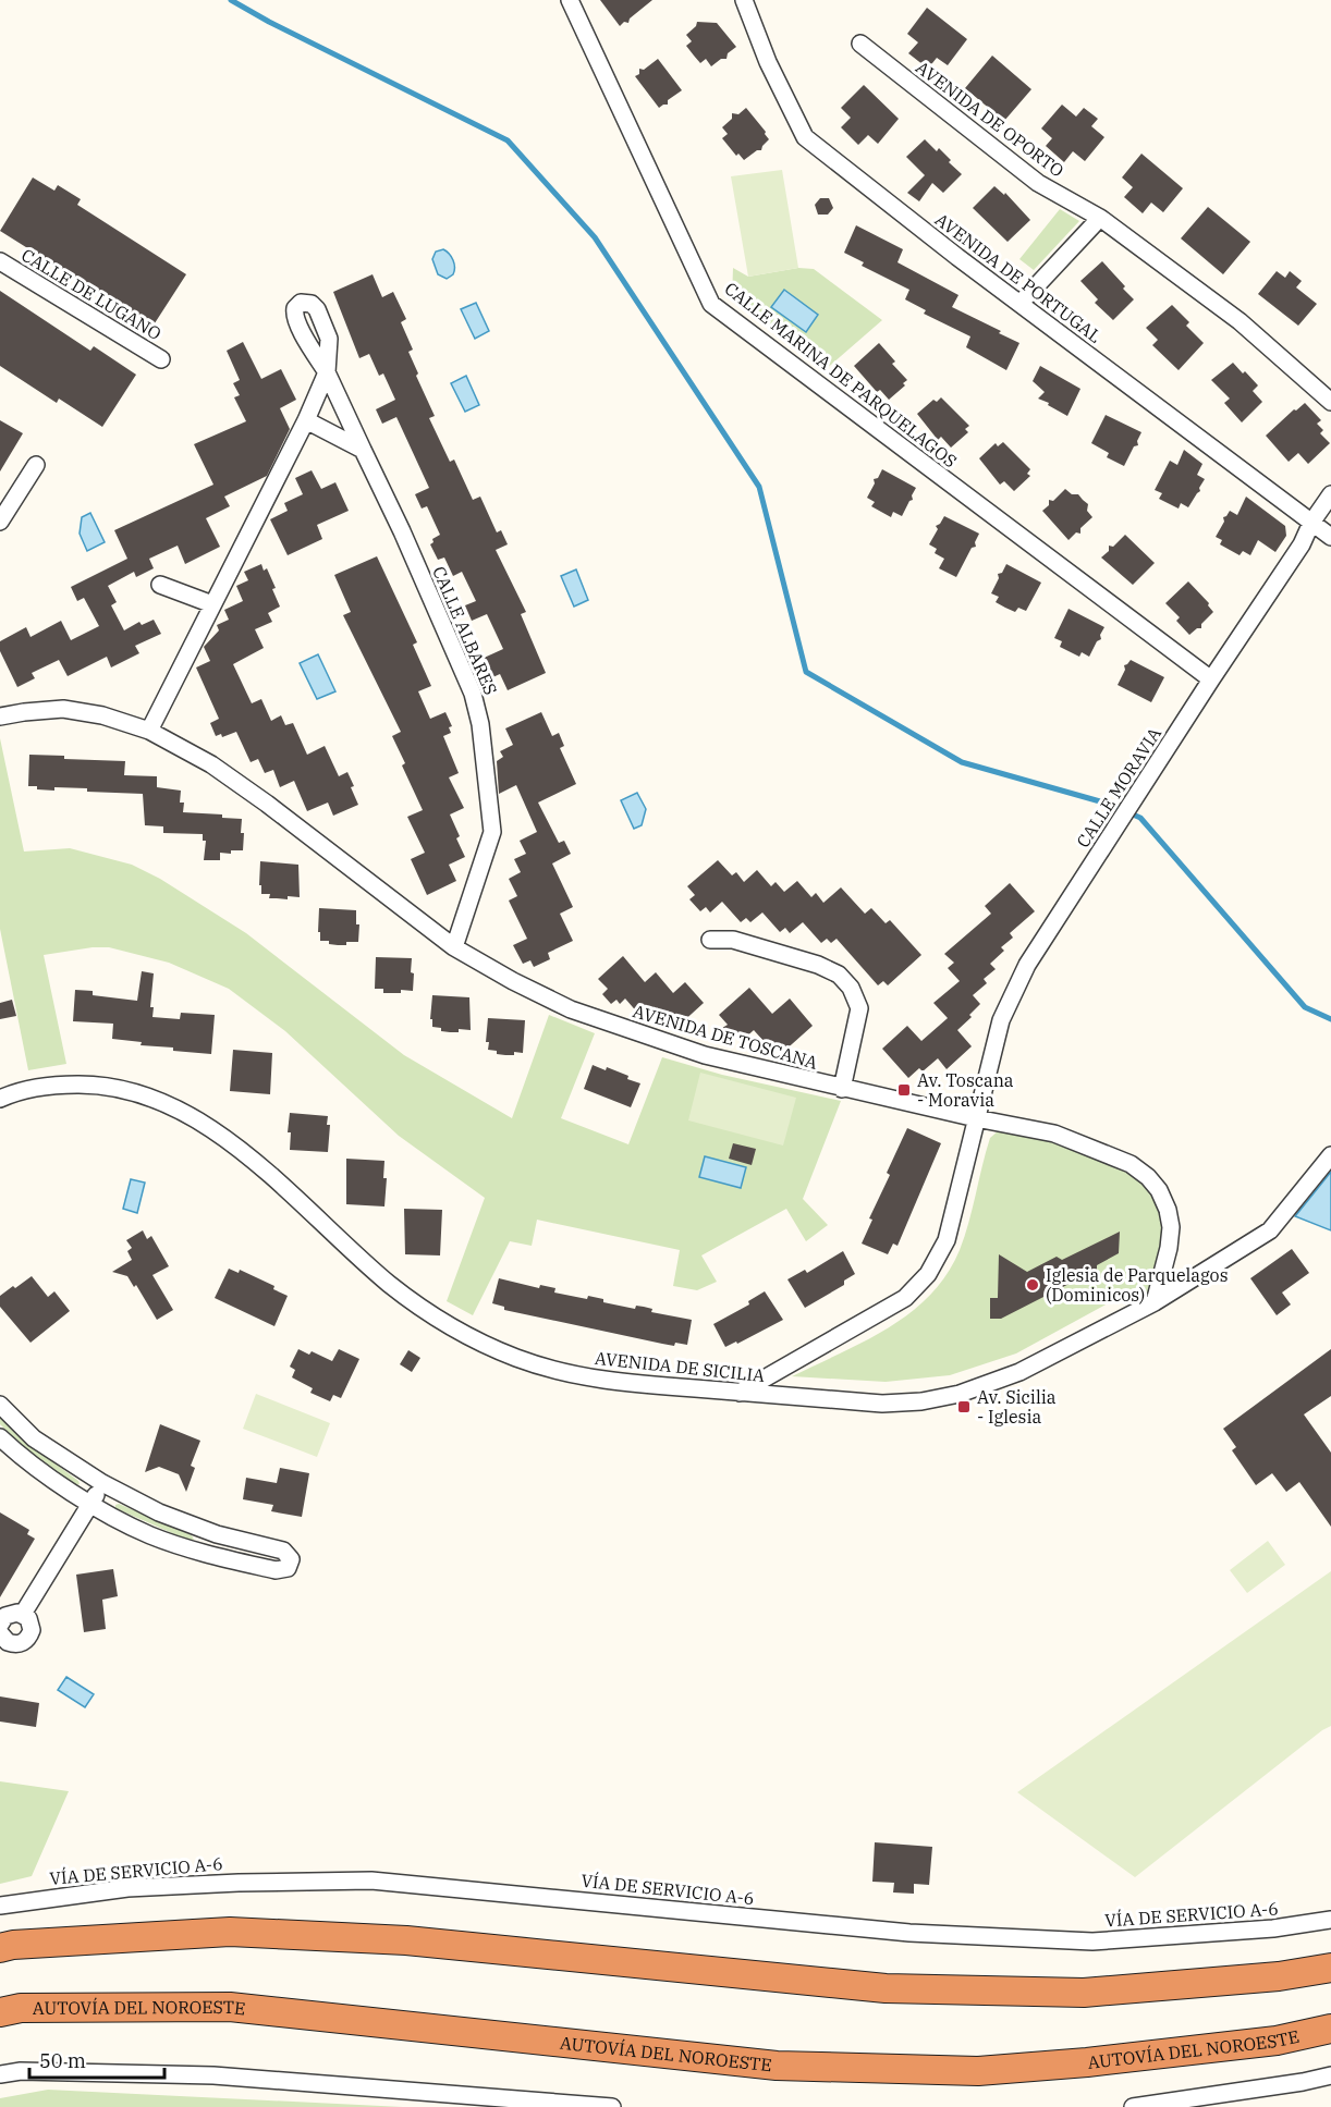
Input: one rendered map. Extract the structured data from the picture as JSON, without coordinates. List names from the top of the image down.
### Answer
{
  "streets": {
    "highway": ["AUTOVÍA DEL NOROESTE"],
    "street": [
      "AVENIDA DE OPORTO",
      "AVENIDA DE PORTUGAL",
      "CALLE DE LUGANO",
      "CALLE MARINA DE PARQUELAGOS",
      "CALLE ALBARES",
      "CALLE MORAVIA",
      "AVENIDA DE TOSCANA",
      "AVENIDA DE SICILIA",
      "VÍA DE SERVICIO A-6"
    ]
  },
  "crossings": [
    ["AVENIDA DE PORTUGAL", "CALLE MORAVIA"],
    ["CALLE MARINA DE PARQUELAGOS", "CALLE MORAVIA"],
    ["CALLE ALBARES", "AVENIDA DE TOSCANA"],
    ["CALLE MORAVIA", "AVENIDA DE TOSCANA"],
    ["CALLE MORAVIA", "AVENIDA DE SICILIA"],
    ["AVENIDA DE TOSCANA", "AVENIDA DE SICILIA"]
  ],
  "places": {
    "transit": ["Av. Toscana - Moravia", "Av. Sicilia - Iglesia"],
    "other": ["Iglesia de Parquelagos (Dominicos)"]
  },
  "scale_bar": "50 m"
}
